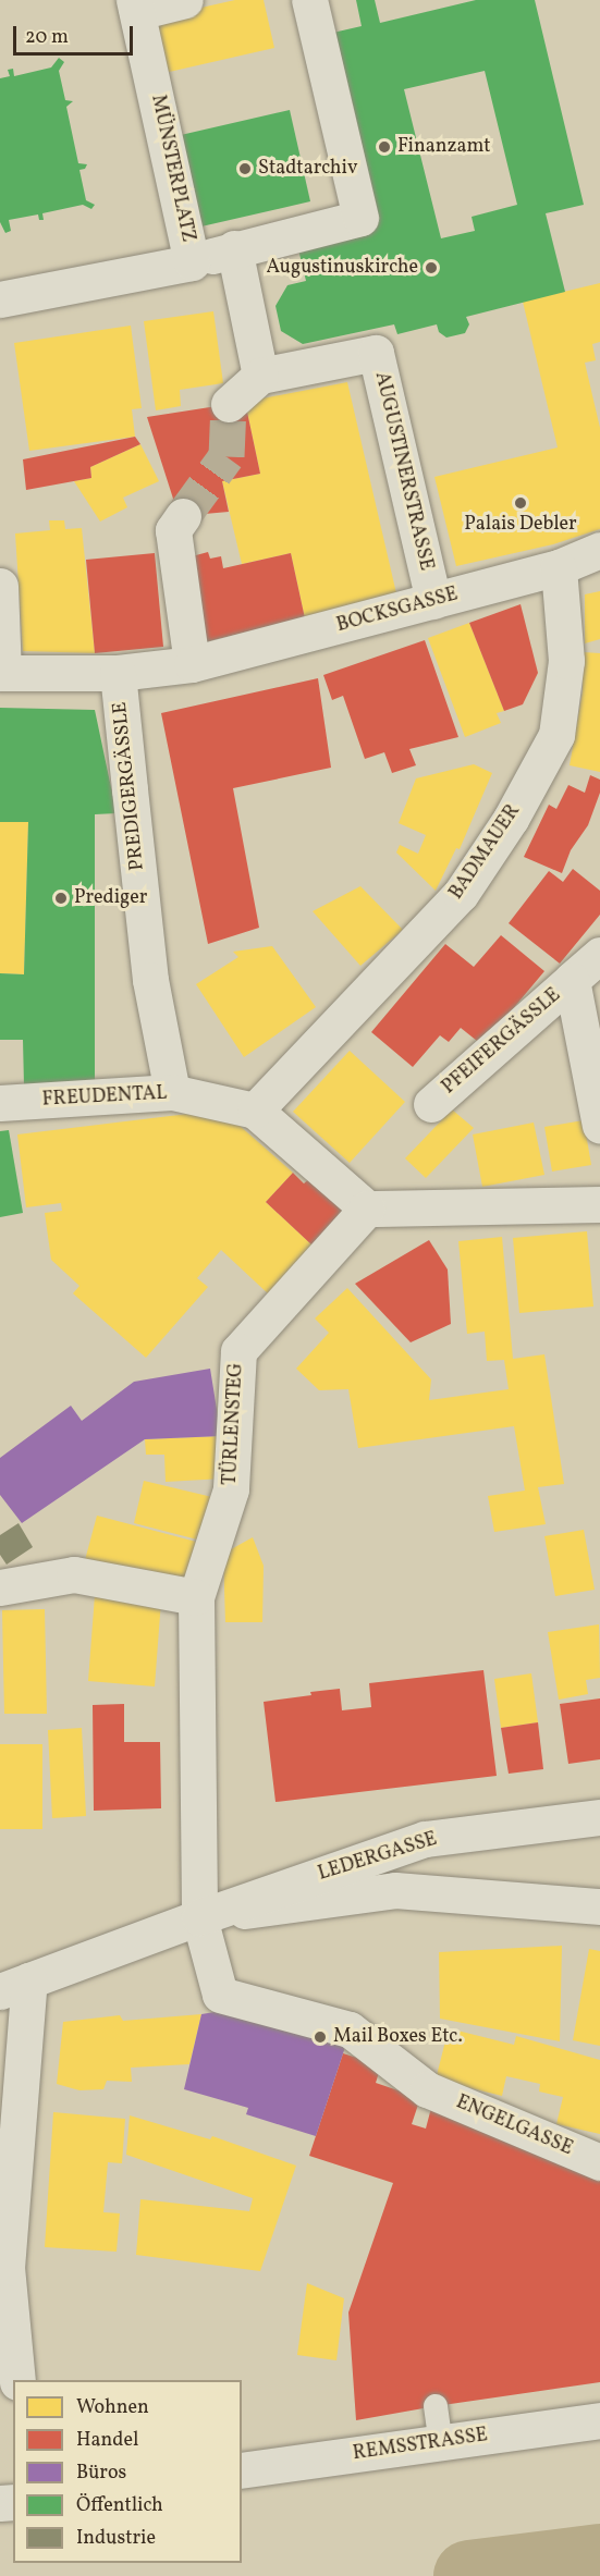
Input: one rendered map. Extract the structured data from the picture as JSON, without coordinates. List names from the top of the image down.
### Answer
{
  "streets": {
    "street": [
      "MÜNSTERPLATZ",
      "AUGUSTINERSTRASSE",
      "BOCKSGASSE",
      "PREDIGERGÄSSLE",
      "BADMAUER",
      "PFEIFERGÄSSLE",
      "FREUDENTAL",
      "TÜRLENSTEG",
      "LEDERGASSE",
      "ENGELGASSE",
      "REMSSTRASSE"
    ]
  },
  "crossings": [
    ["AUGUSTINERSTRASSE", "BOCKSGASSE"],
    ["BOCKSGASSE", "PREDIGERGÄSSLE"],
    ["BOCKSGASSE", "BADMAUER"],
    ["PREDIGERGÄSSLE", "FREUDENTAL"],
    ["BADMAUER", "FREUDENTAL"],
    ["FREUDENTAL", "TÜRLENSTEG"],
    ["TÜRLENSTEG", "LEDERGASSE"],
    ["TÜRLENSTEG", "ENGELGASSE"],
    ["LEDERGASSE", "ENGELGASSE"]
  ],
  "places": [
    "Finanzamt",
    "Stadtarchiv",
    "Augustinuskirche",
    "Palais Debler",
    "Prediger",
    "Mail Boxes Etc."
  ],
  "legend": [
    "Wohnen",
    "Handel",
    "Büros",
    "Öffentlich",
    "Industrie"
  ],
  "scale_bar": "20 m"
}
